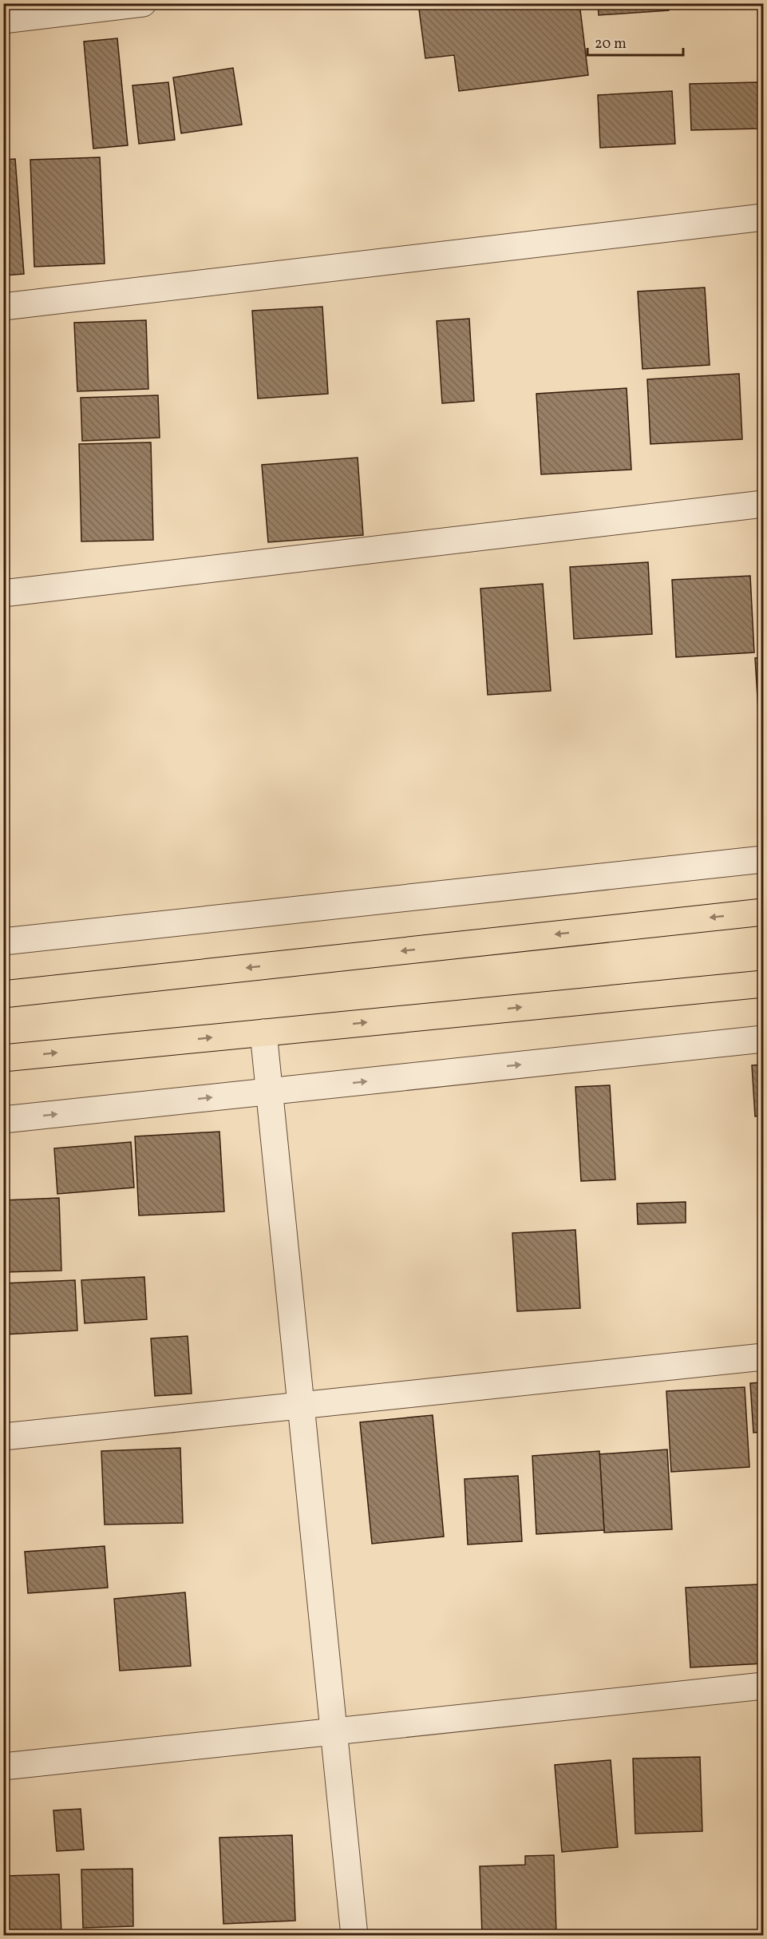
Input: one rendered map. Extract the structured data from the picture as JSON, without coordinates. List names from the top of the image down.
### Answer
{
  "scale_bar": "20 m"
}
